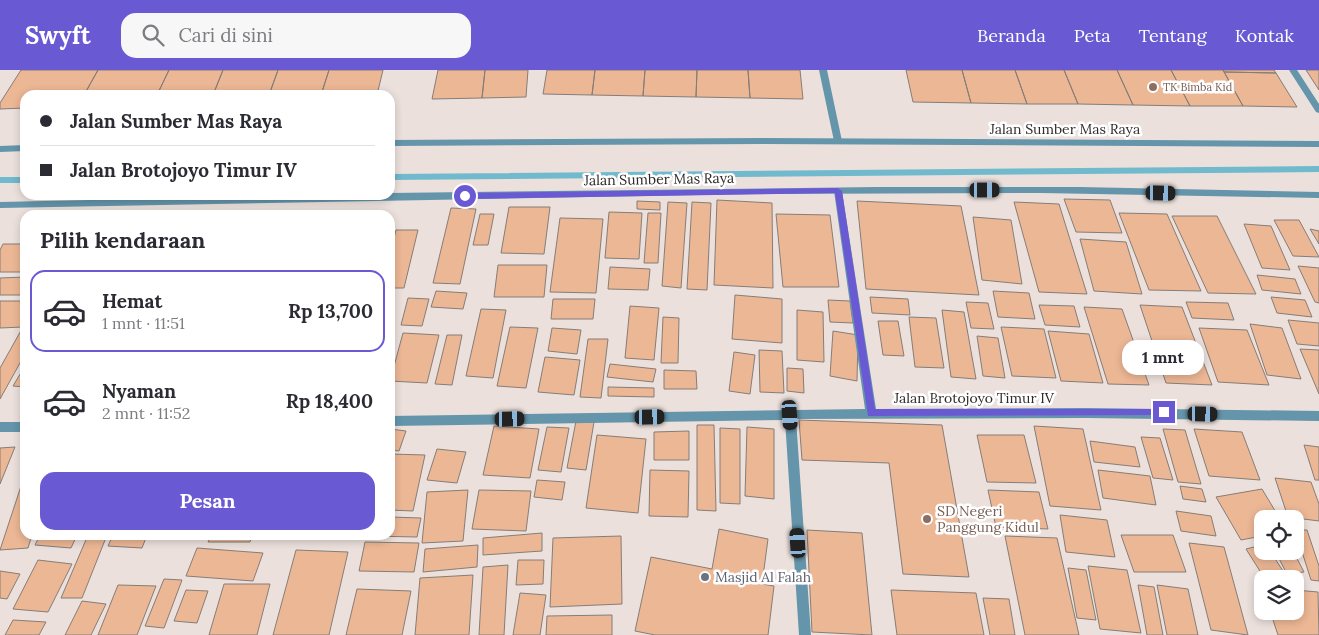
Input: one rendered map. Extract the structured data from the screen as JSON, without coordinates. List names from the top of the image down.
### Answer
{
  "streets": {
    "street": ["Jalan Sumber Mas Raya", "Jalan Brotojoyo Timur IV"]
  },
  "places": ["TK Bimba Kid", "SD Negeri Panggung Kidul", "Masjid Al Falah"],
  "page": {
    "header": "Swyft",
    "search": "Cari di sini",
    "nav": [
      "Beranda",
      "Peta",
      "Tentang",
      "Kontak"
    ],
    "banner": ["Jalan Sumber Mas Raya", "Jalan Brotojoyo Timur IV"],
    "heading": "Pilih kendaraan",
    "list": [
      {
        "name": "Hemat",
        "note": "1 mnt · 11:51",
        "value": "Rp 13,700"
      },
      {
        "name": "Nyaman",
        "note": "2 mnt · 11:52",
        "value": "Rp 18,400"
      }
    ],
    "bubble": "1 mnt",
    "buttons": "Pesan"
  }
}
